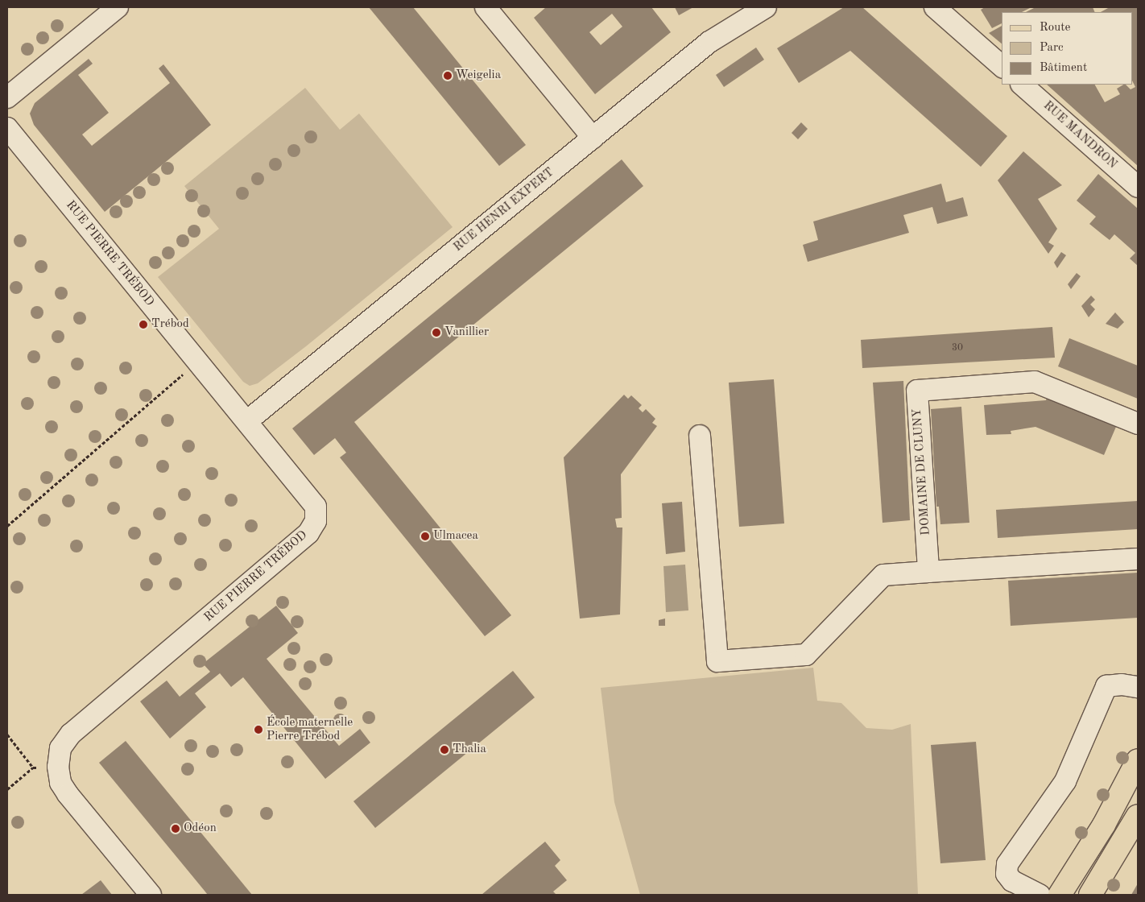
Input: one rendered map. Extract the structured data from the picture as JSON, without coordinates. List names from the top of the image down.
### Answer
{
  "streets": {
    "street": [
      "RUE MANDRON",
      "RUE HENRI EXPERT",
      "RUE PIERRE TRÉBOD",
      "DOMAINE DE CLUNY"
    ]
  },
  "crossings": [
    ["RUE HENRI EXPERT", "RUE PIERRE TRÉBOD"]
  ],
  "places": [
    "Weigelia",
    "Trébod",
    "Vanillier",
    "Ulmacea",
    "École maternelle Pierre Trébod",
    "Thalia",
    "Odéon"
  ],
  "house_numbers": ["30"],
  "legend": ["Route", "Parc", "Bâtiment"]
}
